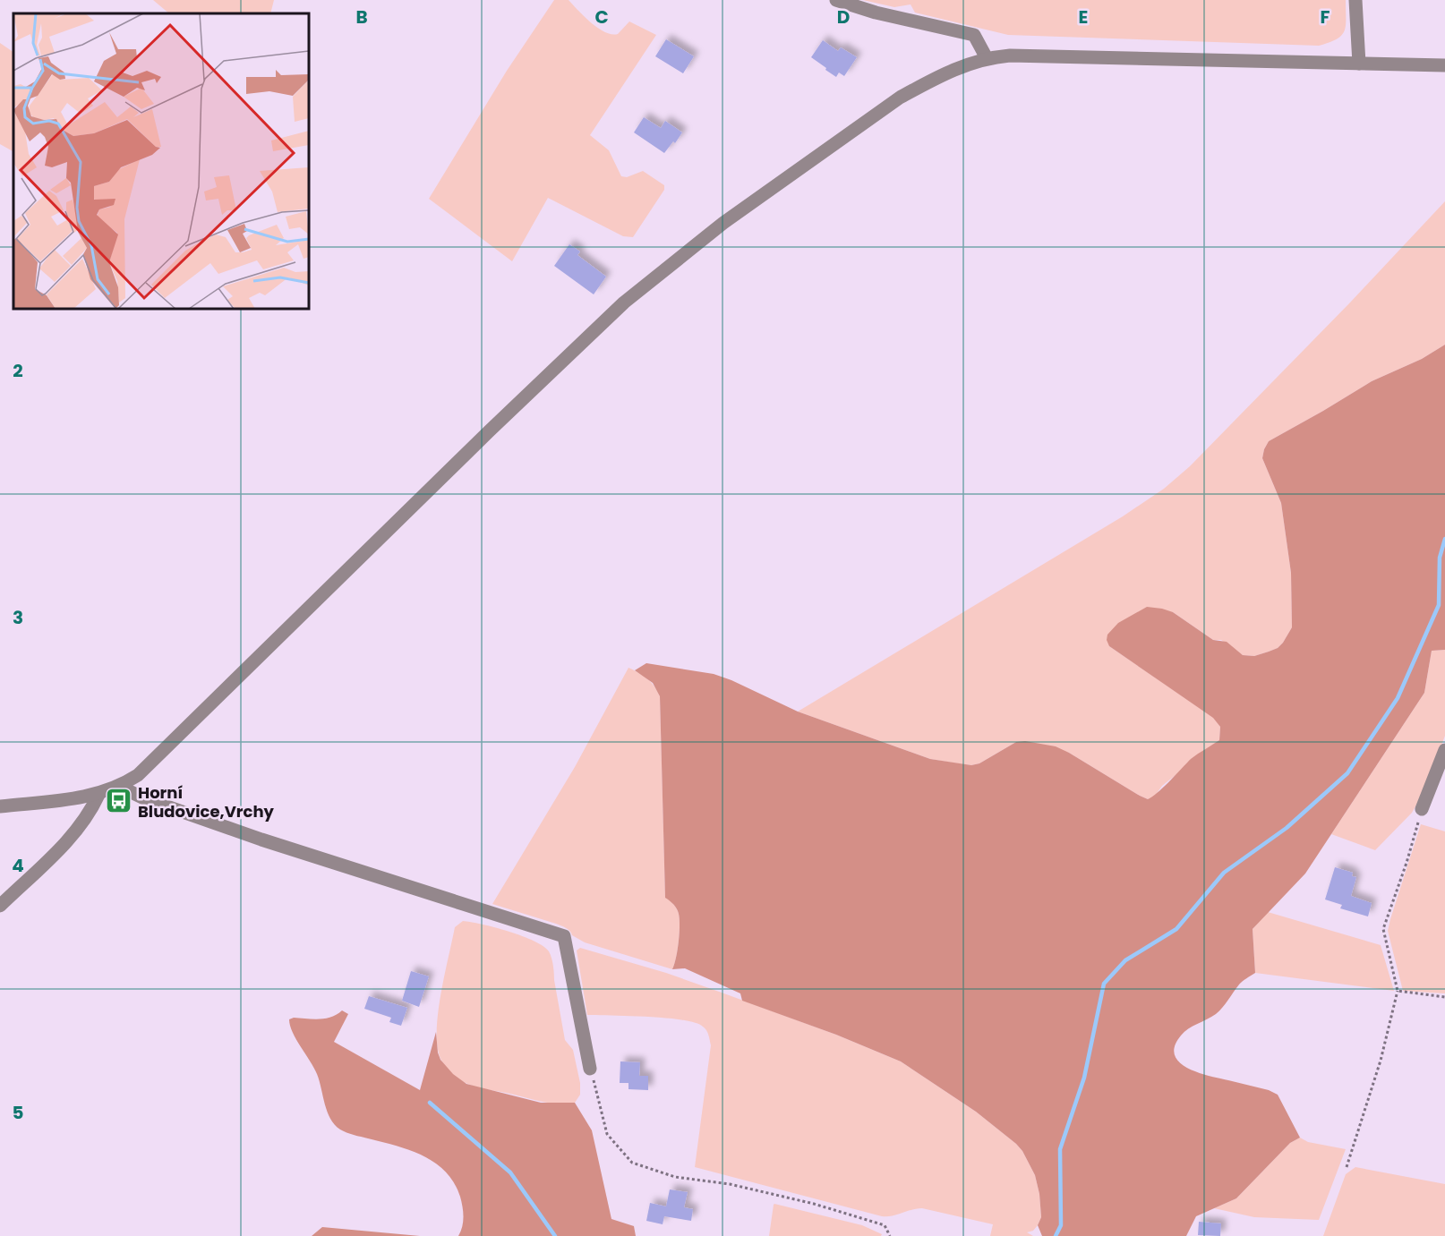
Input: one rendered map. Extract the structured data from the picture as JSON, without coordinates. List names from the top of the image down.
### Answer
{
  "places": {
    "bus stop": ["Horní Bludovice,Vrchy"]
  },
  "grid": {
    "columns": [
      "B",
      "C",
      "D",
      "E",
      "F"
    ],
    "rows": [
      "2",
      "3",
      "4",
      "5"
    ]
  }
}
